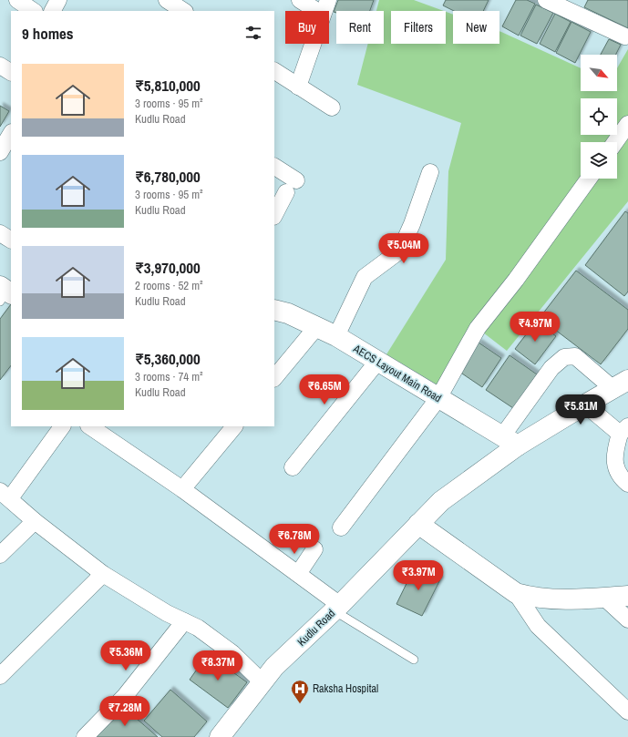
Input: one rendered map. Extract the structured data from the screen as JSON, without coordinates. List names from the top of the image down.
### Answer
{
  "streets": {
    "street": ["AECS Layout Main Road", "Kudlu Road"]
  },
  "crossings": [
    ["AECS Layout Main Road", "Kudlu Road"]
  ],
  "places": {
    "hospital": ["Raksha Hospital"]
  },
  "north": "bottom right",
  "page": {
    "chip": [
      "Buy",
      "Rent",
      "Filters",
      "New"
    ],
    "heading": "9 homes",
    "list": [
      {
        "name": "₹5,810,000",
        "note": "3 rooms · 95 m² · Kudlu Road"
      },
      {
        "name": "₹6,780,000",
        "note": "3 rooms · 95 m² · Kudlu Road"
      },
      {
        "name": "₹3,970,000",
        "note": "2 rooms · 52 m² · Kudlu Road"
      },
      {
        "name": "₹5,360,000",
        "note": "3 rooms · 74 m² · Kudlu Road"
      }
    ],
    "price": [
      "₹5.04M",
      "₹4.97M",
      "₹6.65M",
      "₹5.81M",
      "₹6.78M",
      "₹3.97M",
      "₹5.36M",
      "₹8.37M",
      "₹7.28M"
    ]
  }
}
